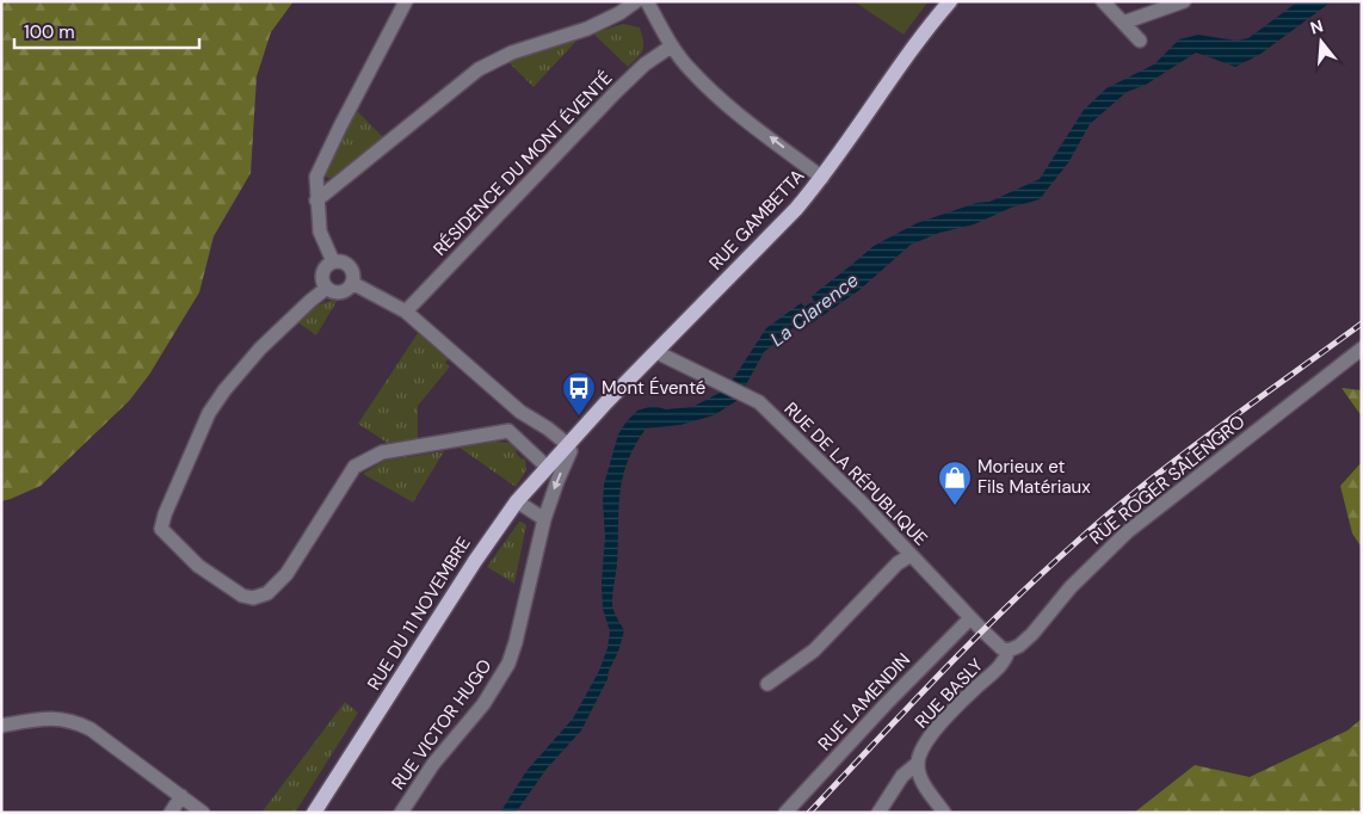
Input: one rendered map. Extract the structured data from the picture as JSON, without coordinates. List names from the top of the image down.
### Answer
{
  "streets": {
    "main road": ["RUE GAMBETTA", "RUE DU 11 NOVEMBRE"],
    "street": [
      "RÉSIDENCE DU MONT ÉVENTÉ",
      "RUE DE LA RÉPUBLIQUE",
      "RUE ROGER SALENGRO",
      "RUE BASLY",
      "RUE LAMENDIN",
      "RUE VICTOR HUGO"
    ]
  },
  "crossings": [
    ["RUE GAMBETTA", "RUE DE LA RÉPUBLIQUE"],
    ["RUE GAMBETTA", "RUE DU 11 NOVEMBRE"],
    ["RUE GAMBETTA", "RUE VICTOR HUGO"],
    ["RUE DE LA RÉPUBLIQUE", "RUE ROGER SALENGRO"],
    ["RUE DE LA RÉPUBLIQUE", "RUE BASLY"],
    ["RUE DE LA RÉPUBLIQUE", "RUE LAMENDIN"],
    ["RUE ROGER SALENGRO", "RUE BASLY"],
    ["RUE DU 11 NOVEMBRE", "RUE VICTOR HUGO"]
  ],
  "water": ["La Clarence"],
  "places": {
    "bus stop": ["Mont Éventé"],
    "shop": ["Morieux et Fils Matériaux"]
  },
  "scale_bar": "100 m",
  "north": "top"
}
